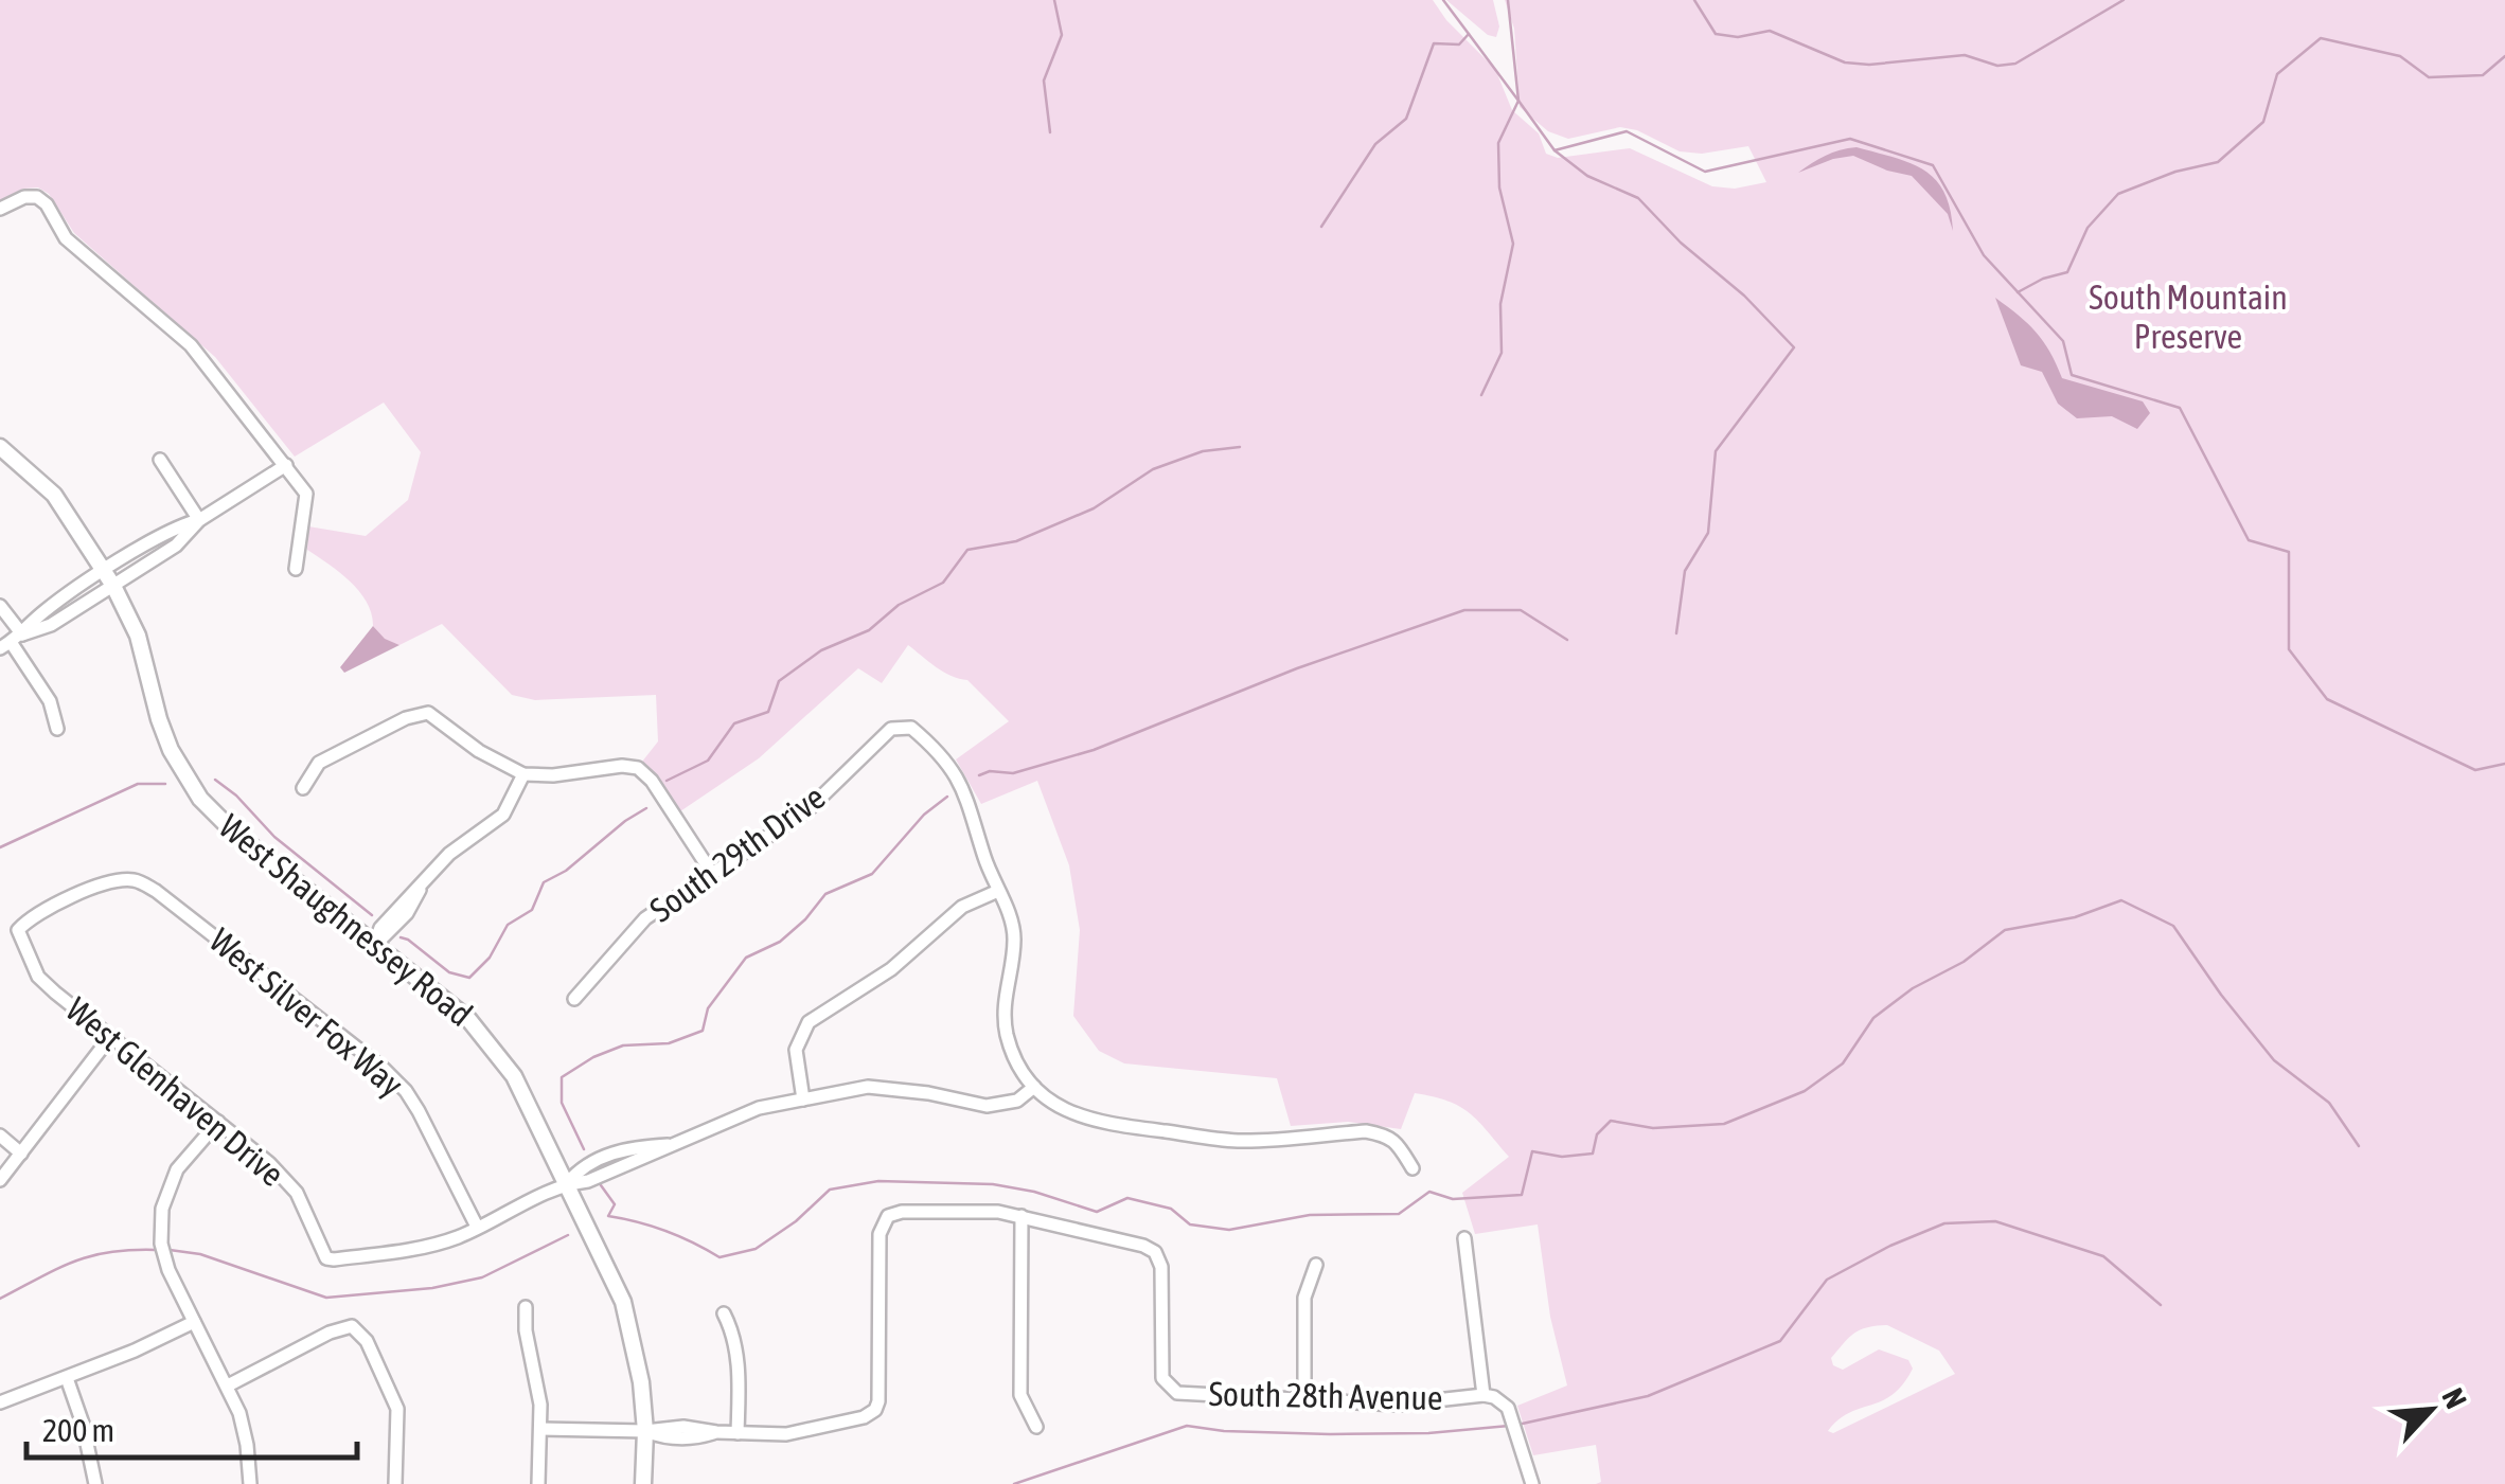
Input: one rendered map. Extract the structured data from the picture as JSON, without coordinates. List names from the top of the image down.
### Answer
{
  "streets": {
    "street": [
      "South 29th Drive",
      "West Shaughnessey Road",
      "West Silver Fox Way",
      "West Glenhaven Drive",
      "South 28th Avenue"
    ]
  },
  "crossings": [
    ["West Silver Fox Way", "West Glenhaven Drive"]
  ],
  "parks": ["South Mountain Preserve"],
  "scale_bar": "200 m",
  "north": "top right"
}
